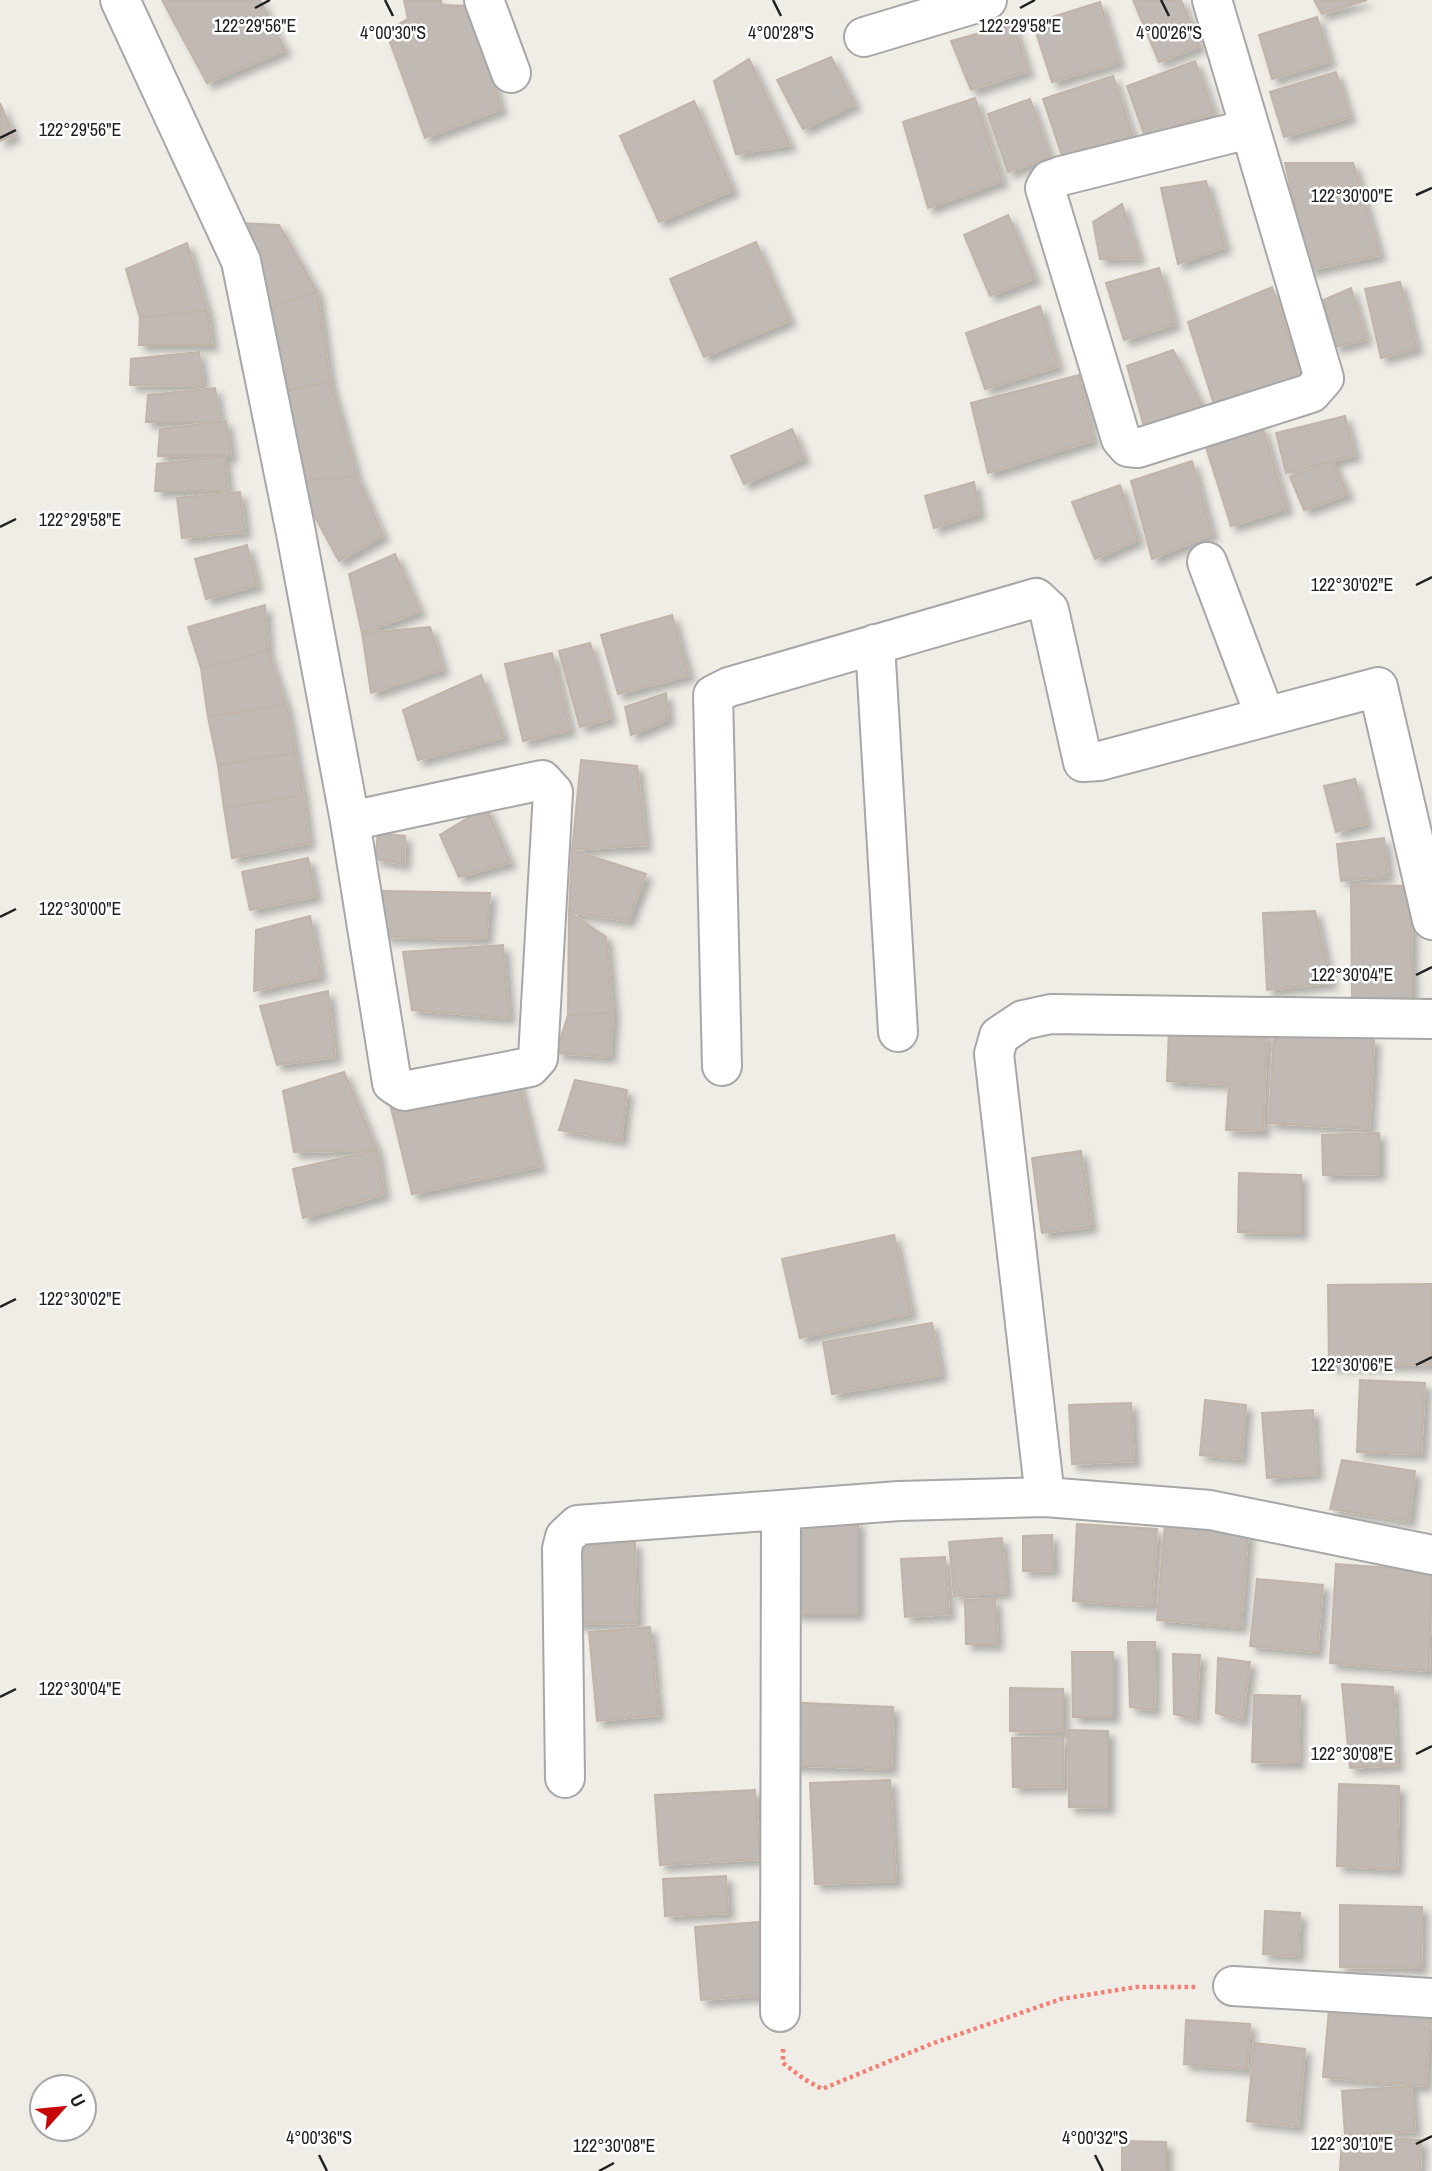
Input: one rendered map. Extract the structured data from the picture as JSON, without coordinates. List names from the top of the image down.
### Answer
{
  "north": "top right",
  "coordinates": [
    "122°29'56\"E",
    "122°29'58\"E",
    "4°00'30\"S",
    "4°00'28\"S",
    "4°00'26\"S",
    "122°30'00\"E",
    "122°30'02\"E",
    "122°30'04\"E",
    "122°30'06\"E",
    "122°30'08\"E",
    "4°00'36\"S",
    "4°00'32\"S",
    "122°30'10\"E"
  ]
}
